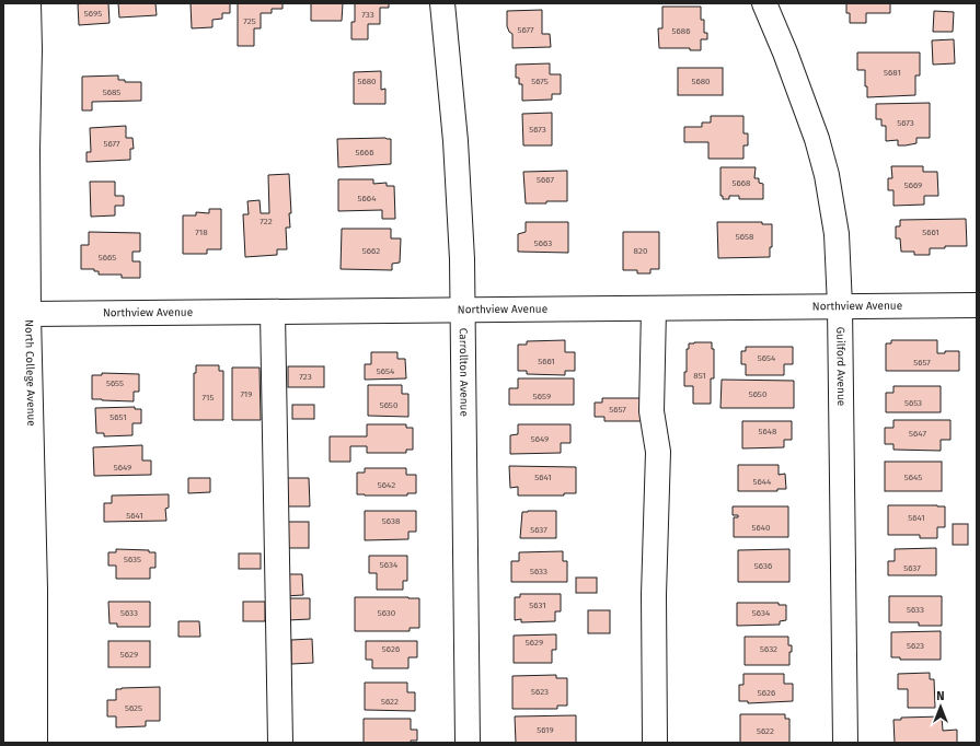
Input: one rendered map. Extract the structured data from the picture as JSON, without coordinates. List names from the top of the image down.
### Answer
{
  "streets": {
    "street": [
      "Northview Avenue",
      "Guilford Avenue",
      "North College Avenue",
      "Carrollton Avenue"
    ]
  },
  "crossings": [
    ["Northview Avenue", "Guilford Avenue"],
    ["Northview Avenue", "North College Avenue"],
    ["Northview Avenue", "Carrollton Avenue"]
  ],
  "house_numbers": [
    "5695",
    "733",
    "725",
    "5677",
    "5686",
    "5681",
    "5680",
    "5675",
    "5680",
    "5685",
    "5673",
    "5673",
    "5677",
    "5666",
    "5667",
    "5668",
    "5669",
    "5664",
    "722",
    "718",
    "5661",
    "5658",
    "5663",
    "5662",
    "820",
    "5665",
    "5654",
    "5661",
    "5657",
    "5654",
    "851",
    "723",
    "5655",
    "719",
    "5650",
    "5659",
    "715",
    "5653",
    "5650",
    "5657",
    "5651",
    "5648",
    "5647",
    "5649",
    "5649",
    "5641",
    "5645",
    "5644",
    "5642",
    "5641",
    "5641",
    "5638",
    "5640",
    "5637",
    "5635",
    "5634",
    "5636",
    "5637",
    "5633",
    "5631",
    "5633",
    "5633",
    "5630",
    "5634",
    "5629",
    "5623",
    "5626",
    "5632",
    "5629",
    "5623",
    "5626",
    "5622",
    "5625",
    "5619",
    "5622"
  ],
  "north": "top"
}
